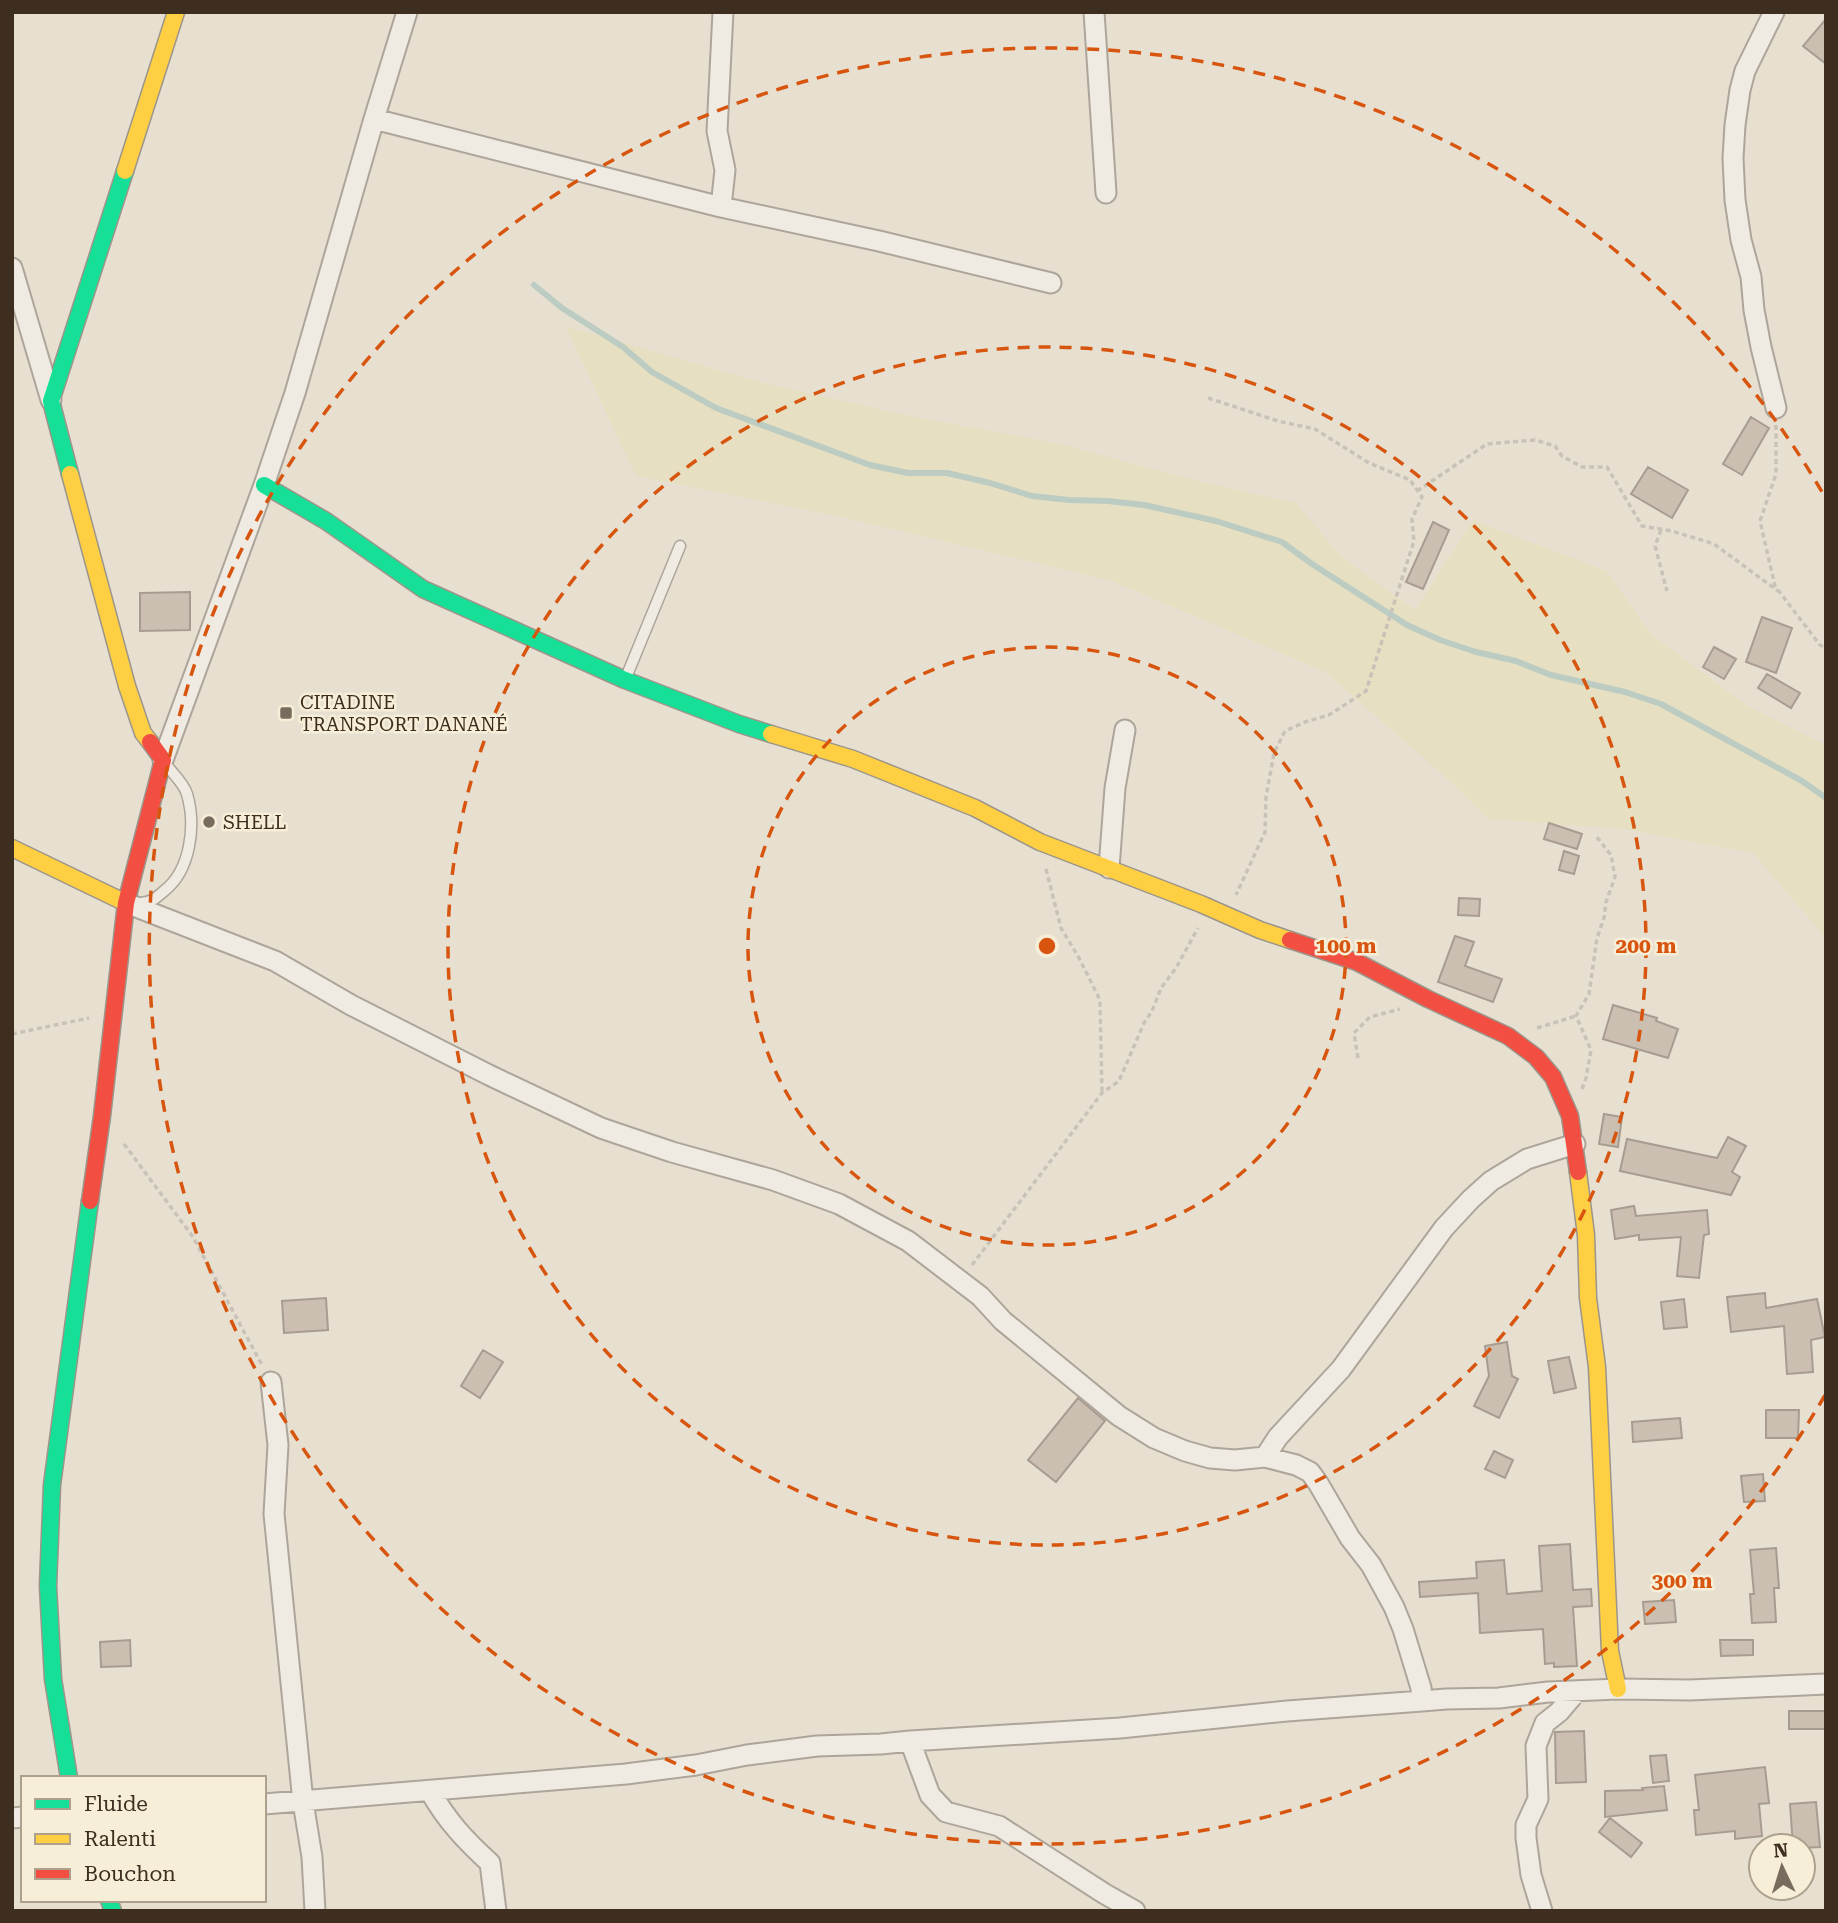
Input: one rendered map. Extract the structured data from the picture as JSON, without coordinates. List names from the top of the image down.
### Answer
{
  "places": {
    "transit": ["CITADINE TRANSPORT DANANÉ"],
    "other": ["SHELL"]
  },
  "legend": ["Fluide", "Ralenti", "Bouchon"],
  "north": "top",
  "rings": ["100 m", "200 m", "300 m"]
}
